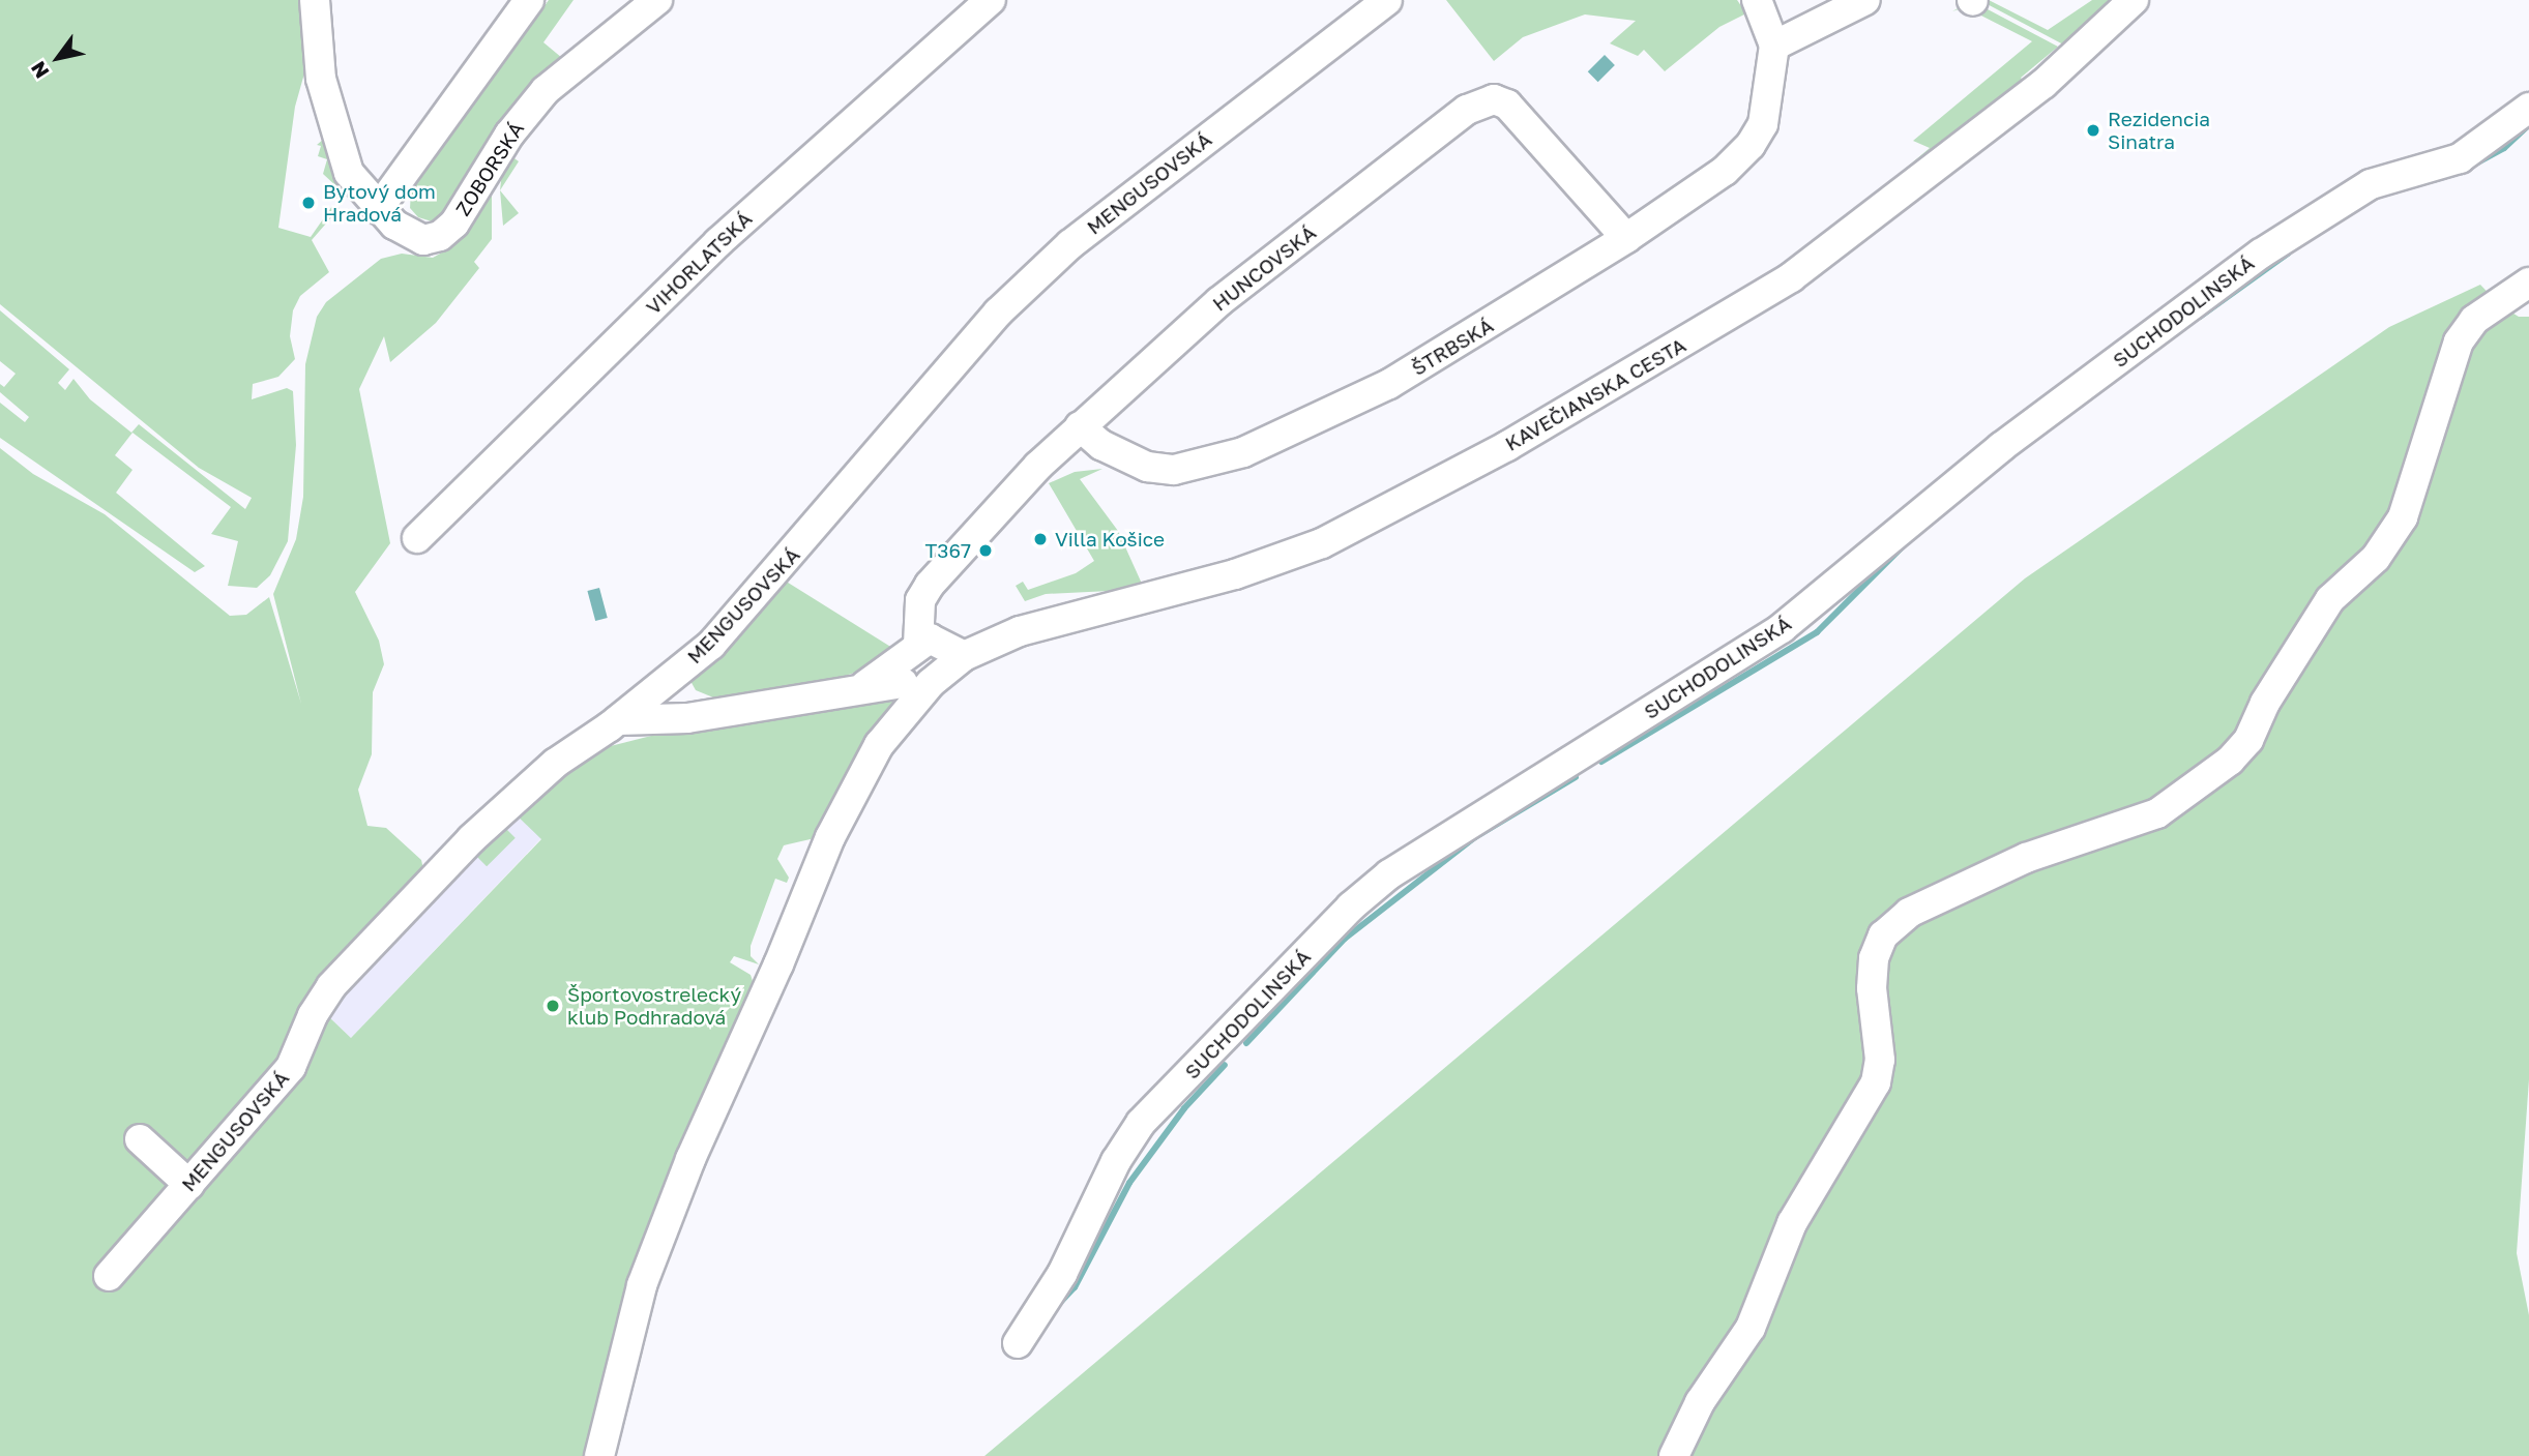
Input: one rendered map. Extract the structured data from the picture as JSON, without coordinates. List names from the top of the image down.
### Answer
{
  "streets": {
    "street": [
      "ZOBORSKÁ",
      "MENGUSOVSKÁ",
      "VIHORLATSKÁ",
      "HUNCOVSKÁ",
      "SUCHODOLINSKÁ",
      "ŠTRBSKÁ",
      "KAVEČIANSKA CESTA"
    ]
  },
  "crossings": [
    ["HUNCOVSKÁ", "ŠTRBSKÁ"],
    ["HUNCOVSKÁ", "KAVEČIANSKA CESTA"]
  ],
  "places": [
    "Rezidencia Sinatra",
    "Bytový dom Hradová",
    "Villa Košice",
    "T367",
    "Športovostrelecký klub Podhradová"
  ],
  "north": "bottom left"
}
